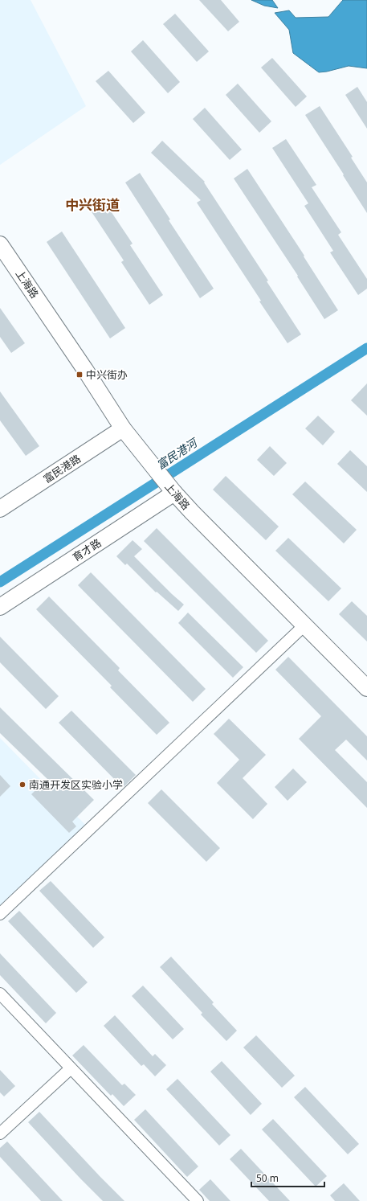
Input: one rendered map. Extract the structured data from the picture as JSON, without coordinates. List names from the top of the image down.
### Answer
{
  "streets": {
    "street": ["上海路", "富民港路", "育才路"]
  },
  "crossings": [
    ["上海路", "富民港路"],
    ["上海路", "育才路"]
  ],
  "districts": ["中兴街道"],
  "water": ["富民港河"],
  "places": {
    "transit": ["中兴街办"],
    "other": ["南通开发区实验小学"]
  },
  "scale_bar": "50 m"
}
